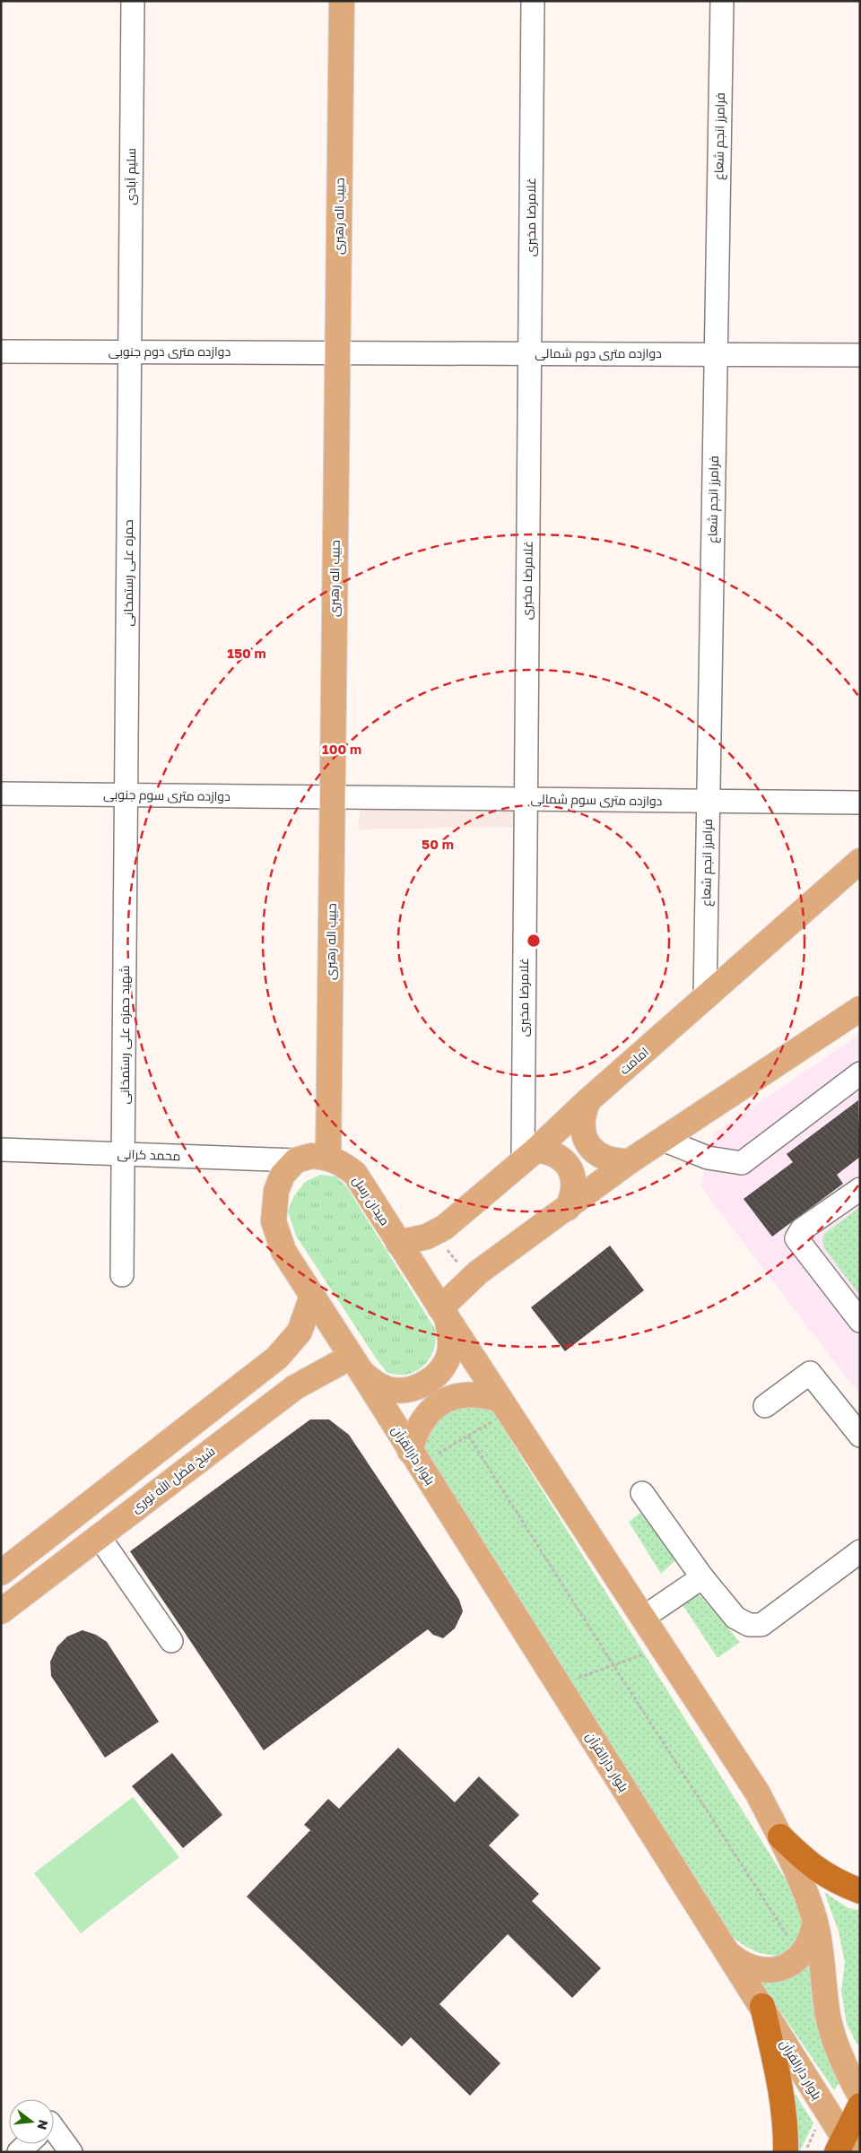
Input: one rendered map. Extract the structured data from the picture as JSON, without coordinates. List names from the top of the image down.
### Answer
{
  "streets": {
    "main road": [
      "حبیب اله رهبری",
      "امامت",
      "میدان رسل",
      "بلوار دارالقرآن",
      "شیخ فضل الله نوری"
    ],
    "street": [
      "فرامرز انجم شعاع",
      "سلیم آبادی",
      "غلامرضا مخبری",
      "دوازده متری دوم جنوبی",
      "دوازده متری دوم شمالی",
      "حمزه علی رستمخانی",
      "دوازده متری سوم جنوبی",
      "دوازده متری سوم شمالی",
      "شهید حمزه علی رستمخانی",
      "محمد کرانی"
    ]
  },
  "crossings": [
    ["فرامرز انجم شعاع", "دوازده متری دوم شمالی"],
    ["فرامرز انجم شعاع", "دوازده متری سوم شمالی"],
    ["فرامرز انجم شعاع", "امامت"],
    ["سلیم آبادی", "دوازده متری دوم جنوبی"],
    ["سلیم آبادی", "حمزه علی رستمخانی"],
    ["حبیب اله رهبری", "دوازده متری دوم جنوبی"],
    ["حبیب اله رهبری", "دوازده متری دوم شمالی"],
    ["حبیب اله رهبری", "دوازده متری سوم جنوبی"],
    ["حبیب اله رهبری", "دوازده متری سوم شمالی"],
    ["حبیب اله رهبری", "میدان رسل"],
    ["غلامرضا مخبری", "دوازده متری دوم شمالی"],
    ["غلامرضا مخبری", "دوازده متری سوم شمالی"],
    ["غلامرضا مخبری", "امامت"],
    ["دوازده متری دوم جنوبی", "دوازده متری دوم شمالی"],
    ["دوازده متری دوم جنوبی", "حمزه علی رستمخانی"],
    ["حمزه علی رستمخانی", "دوازده متری سوم جنوبی"],
    ["حمزه علی رستمخانی", "شهید حمزه علی رستمخانی"],
    ["دوازده متری سوم جنوبی", "دوازده متری سوم شمالی"],
    ["دوازده متری سوم جنوبی", "شهید حمزه علی رستمخانی"],
    ["شهید حمزه علی رستمخانی", "محمد کرانی"],
    ["امامت", "میدان رسل"],
    ["محمد کرانی", "میدان رسل"],
    ["میدان رسل", "بلوار دارالقرآن"],
    ["میدان رسل", "شیخ فضل الله نوری"],
    ["بلوار دارالقرآن", "شیخ فضل الله نوری"]
  ],
  "north": "right",
  "rings": ["150 m", "100 m", "50 m"]
}
